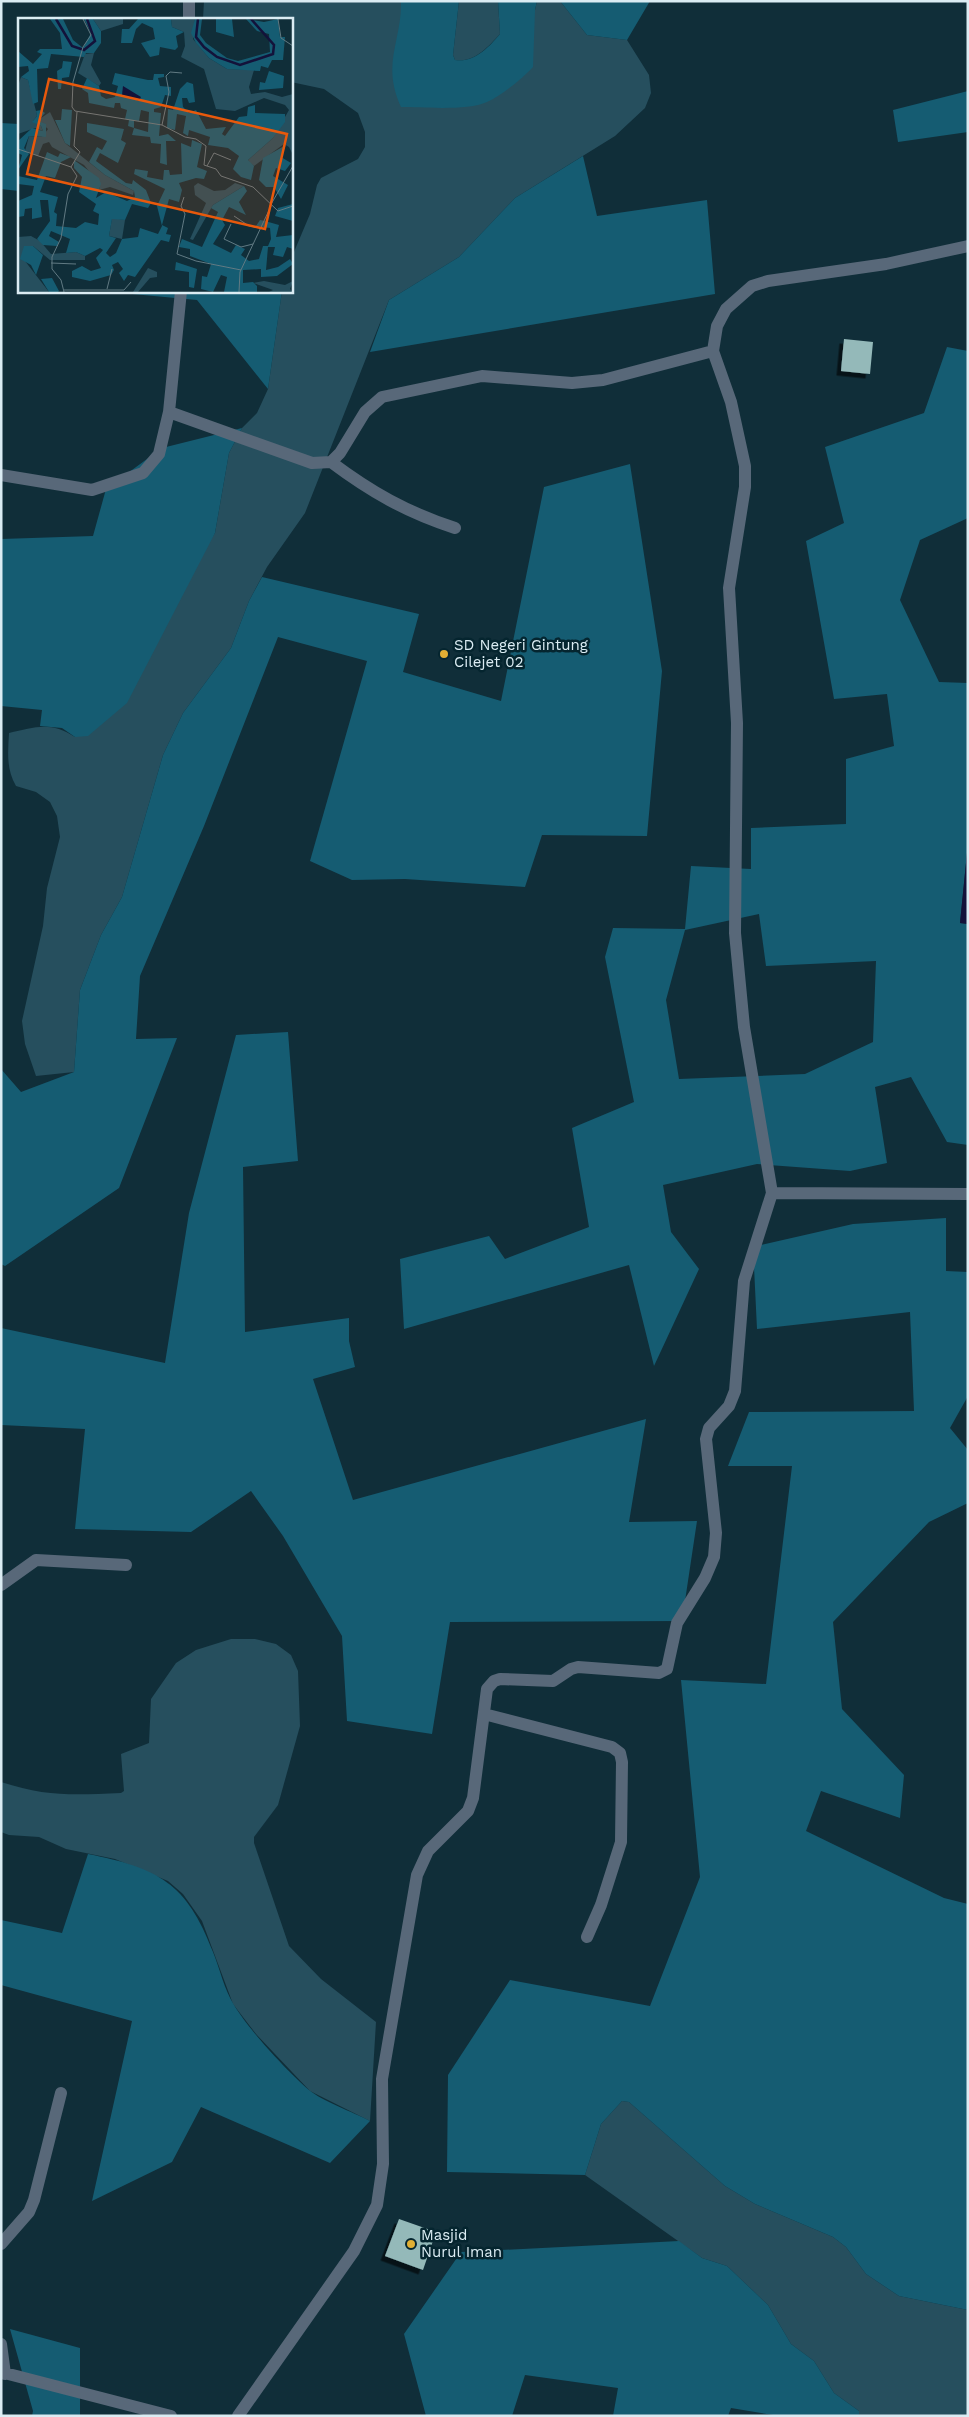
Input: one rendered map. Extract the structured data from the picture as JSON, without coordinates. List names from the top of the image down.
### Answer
{
  "places": ["SD Negeri Gintung Cilejet 02", "Masjid Nurul Iman"]
}
